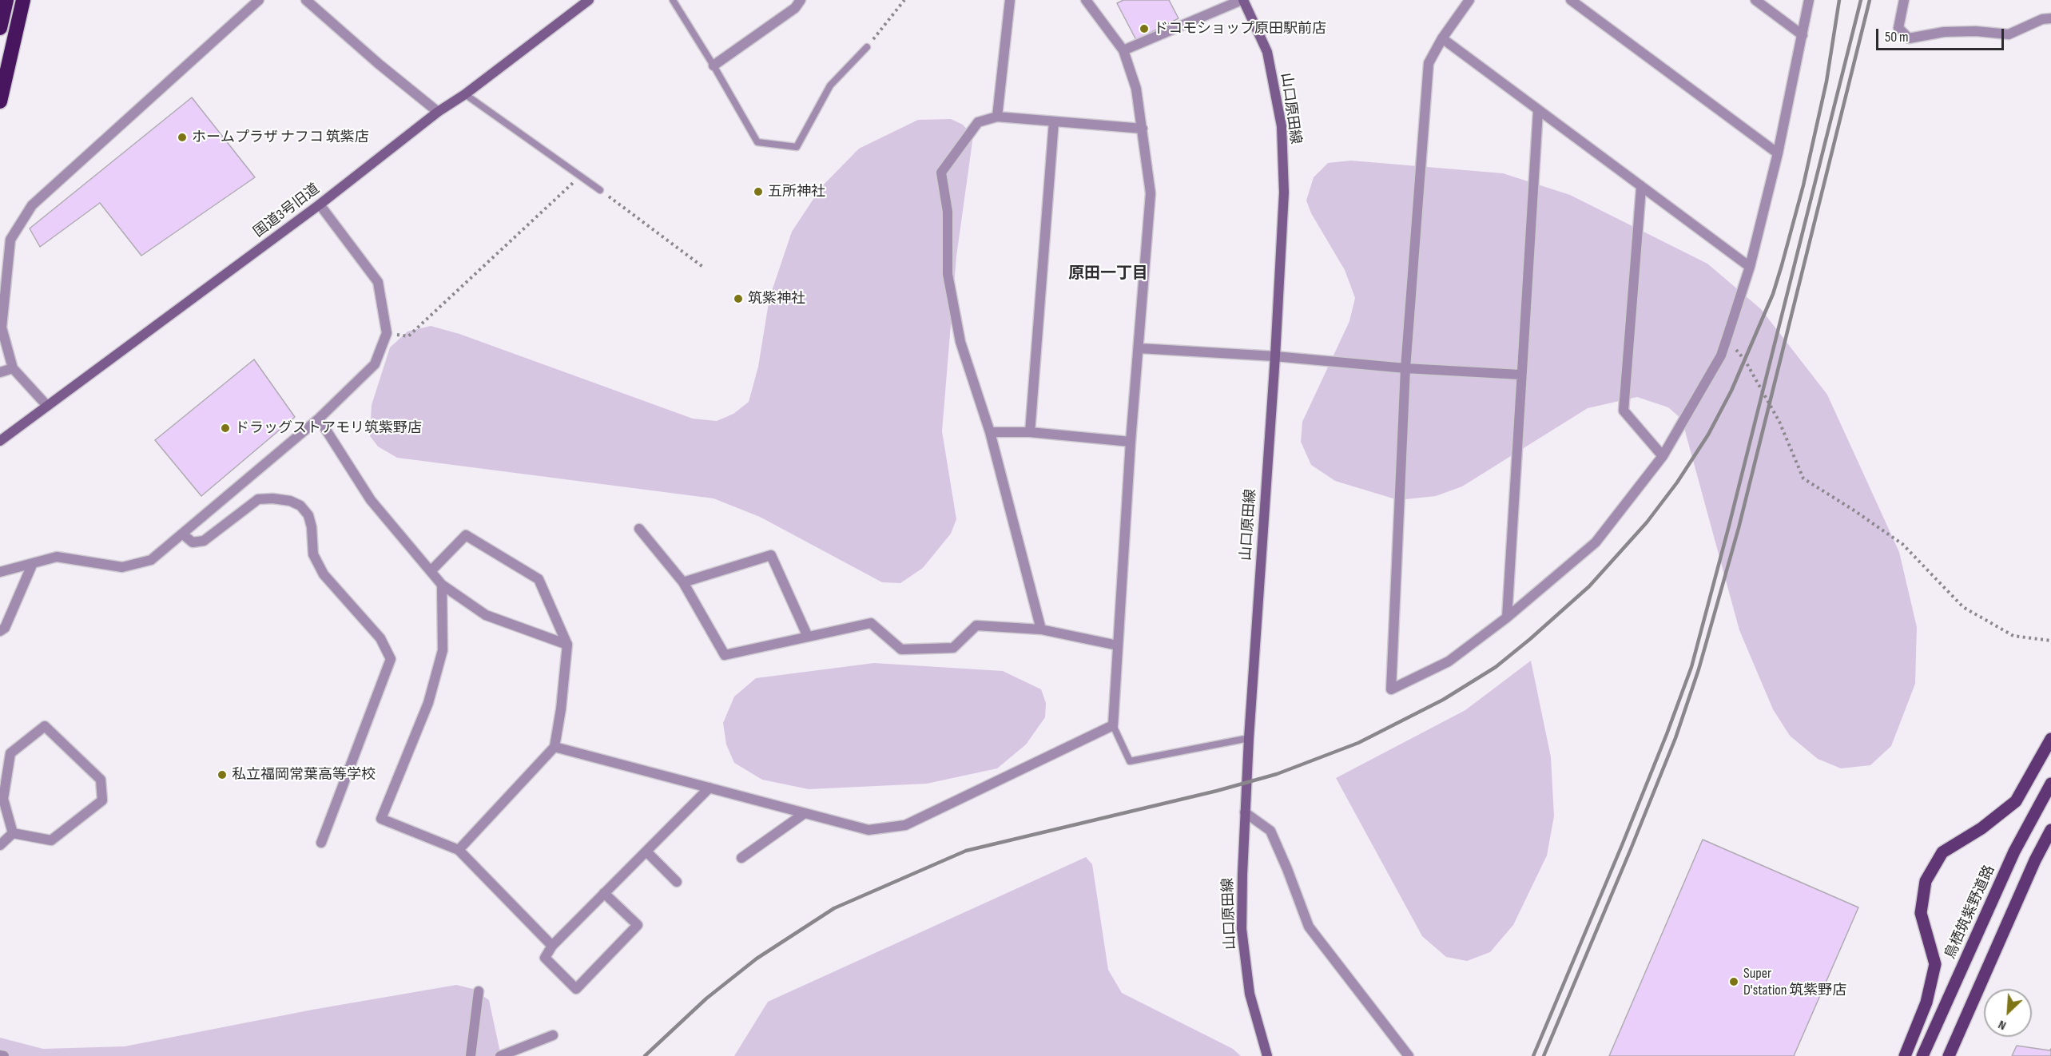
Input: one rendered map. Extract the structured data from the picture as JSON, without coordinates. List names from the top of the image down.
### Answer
{
  "streets": {
    "main road": ["山口原田線", "国道3号旧道", "鳥栖筑紫野道路"]
  },
  "districts": ["原田一丁目"],
  "places": [
    "ドコモショップ原田駅前店",
    "ホームプラザ ナフコ 筑紫店",
    "五所神社",
    "筑紫神社",
    "ドラッグストアモリ筑紫野店",
    "私立福岡常葉高等学校",
    "Super D'station 筑紫野店"
  ],
  "scale_bar": "50 m",
  "north": "bottom left"
}
